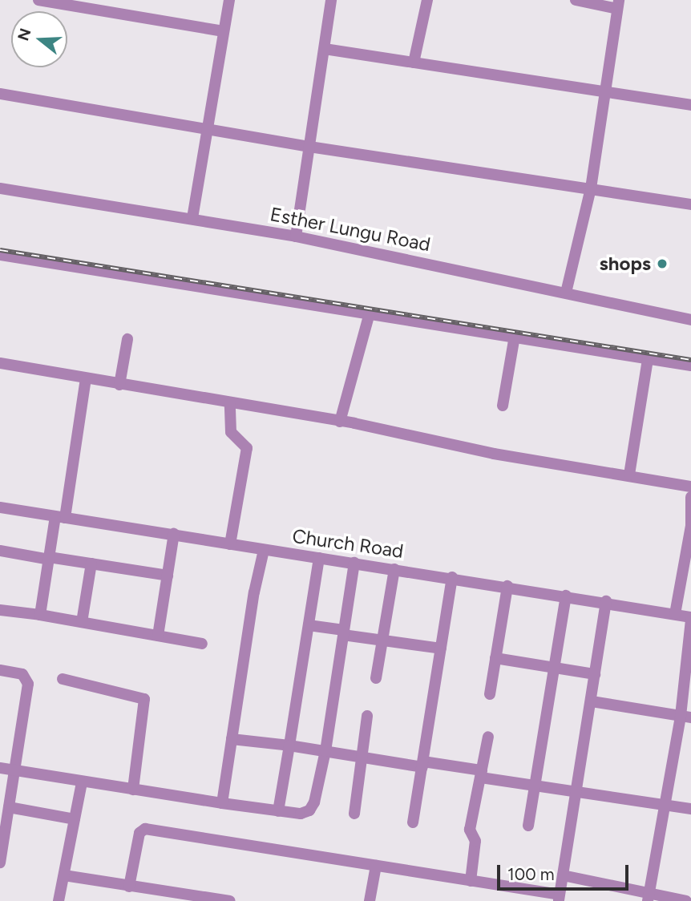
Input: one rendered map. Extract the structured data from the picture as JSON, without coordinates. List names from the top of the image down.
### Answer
{
  "streets": {
    "street": ["Esther Lungu Road", "Church Road"]
  },
  "places": ["shops"],
  "scale_bar": "100 m",
  "north": "left"
}
